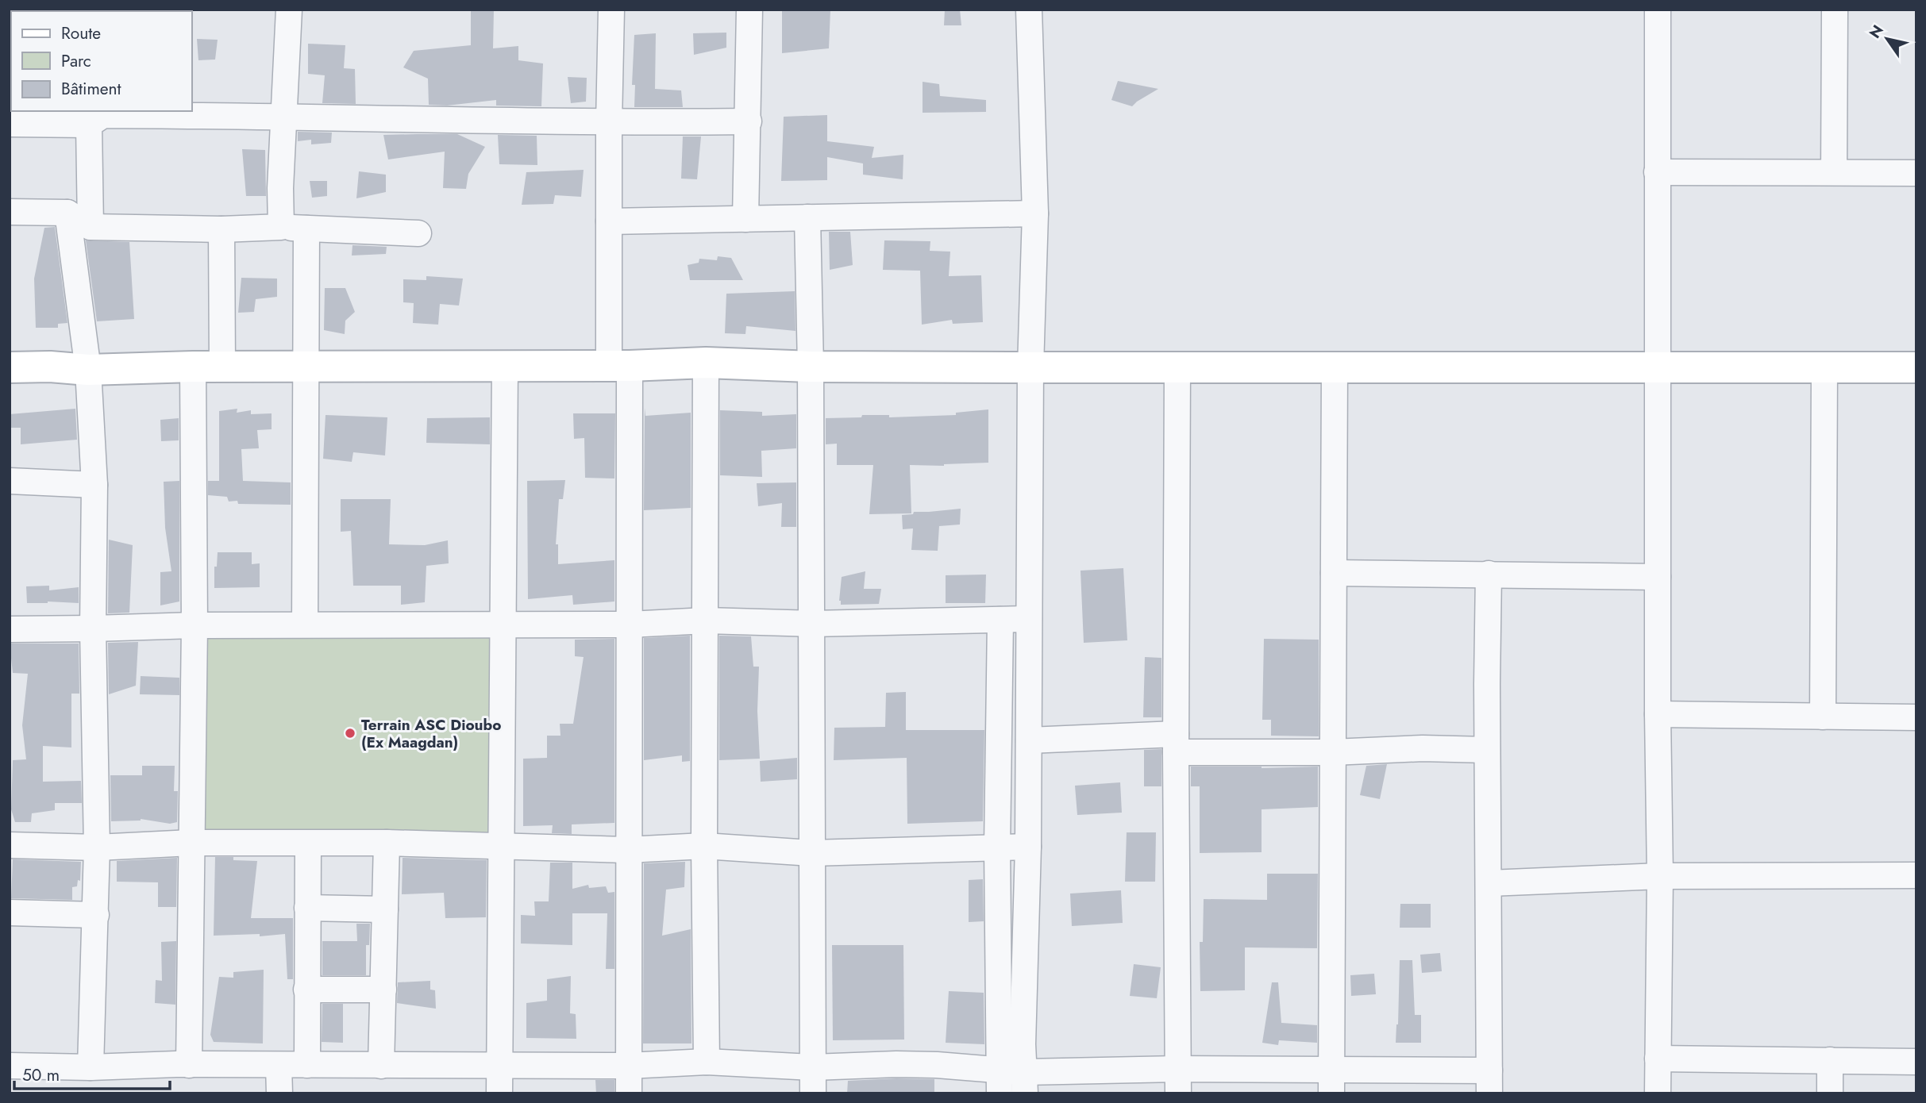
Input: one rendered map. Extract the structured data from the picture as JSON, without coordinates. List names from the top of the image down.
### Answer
{
  "places": ["Terrain ASC Dioubo (Ex Maagdan)"],
  "legend": ["Route", "Parc", "Bâtiment"],
  "scale_bar": "50 m",
  "north": "top left"
}
